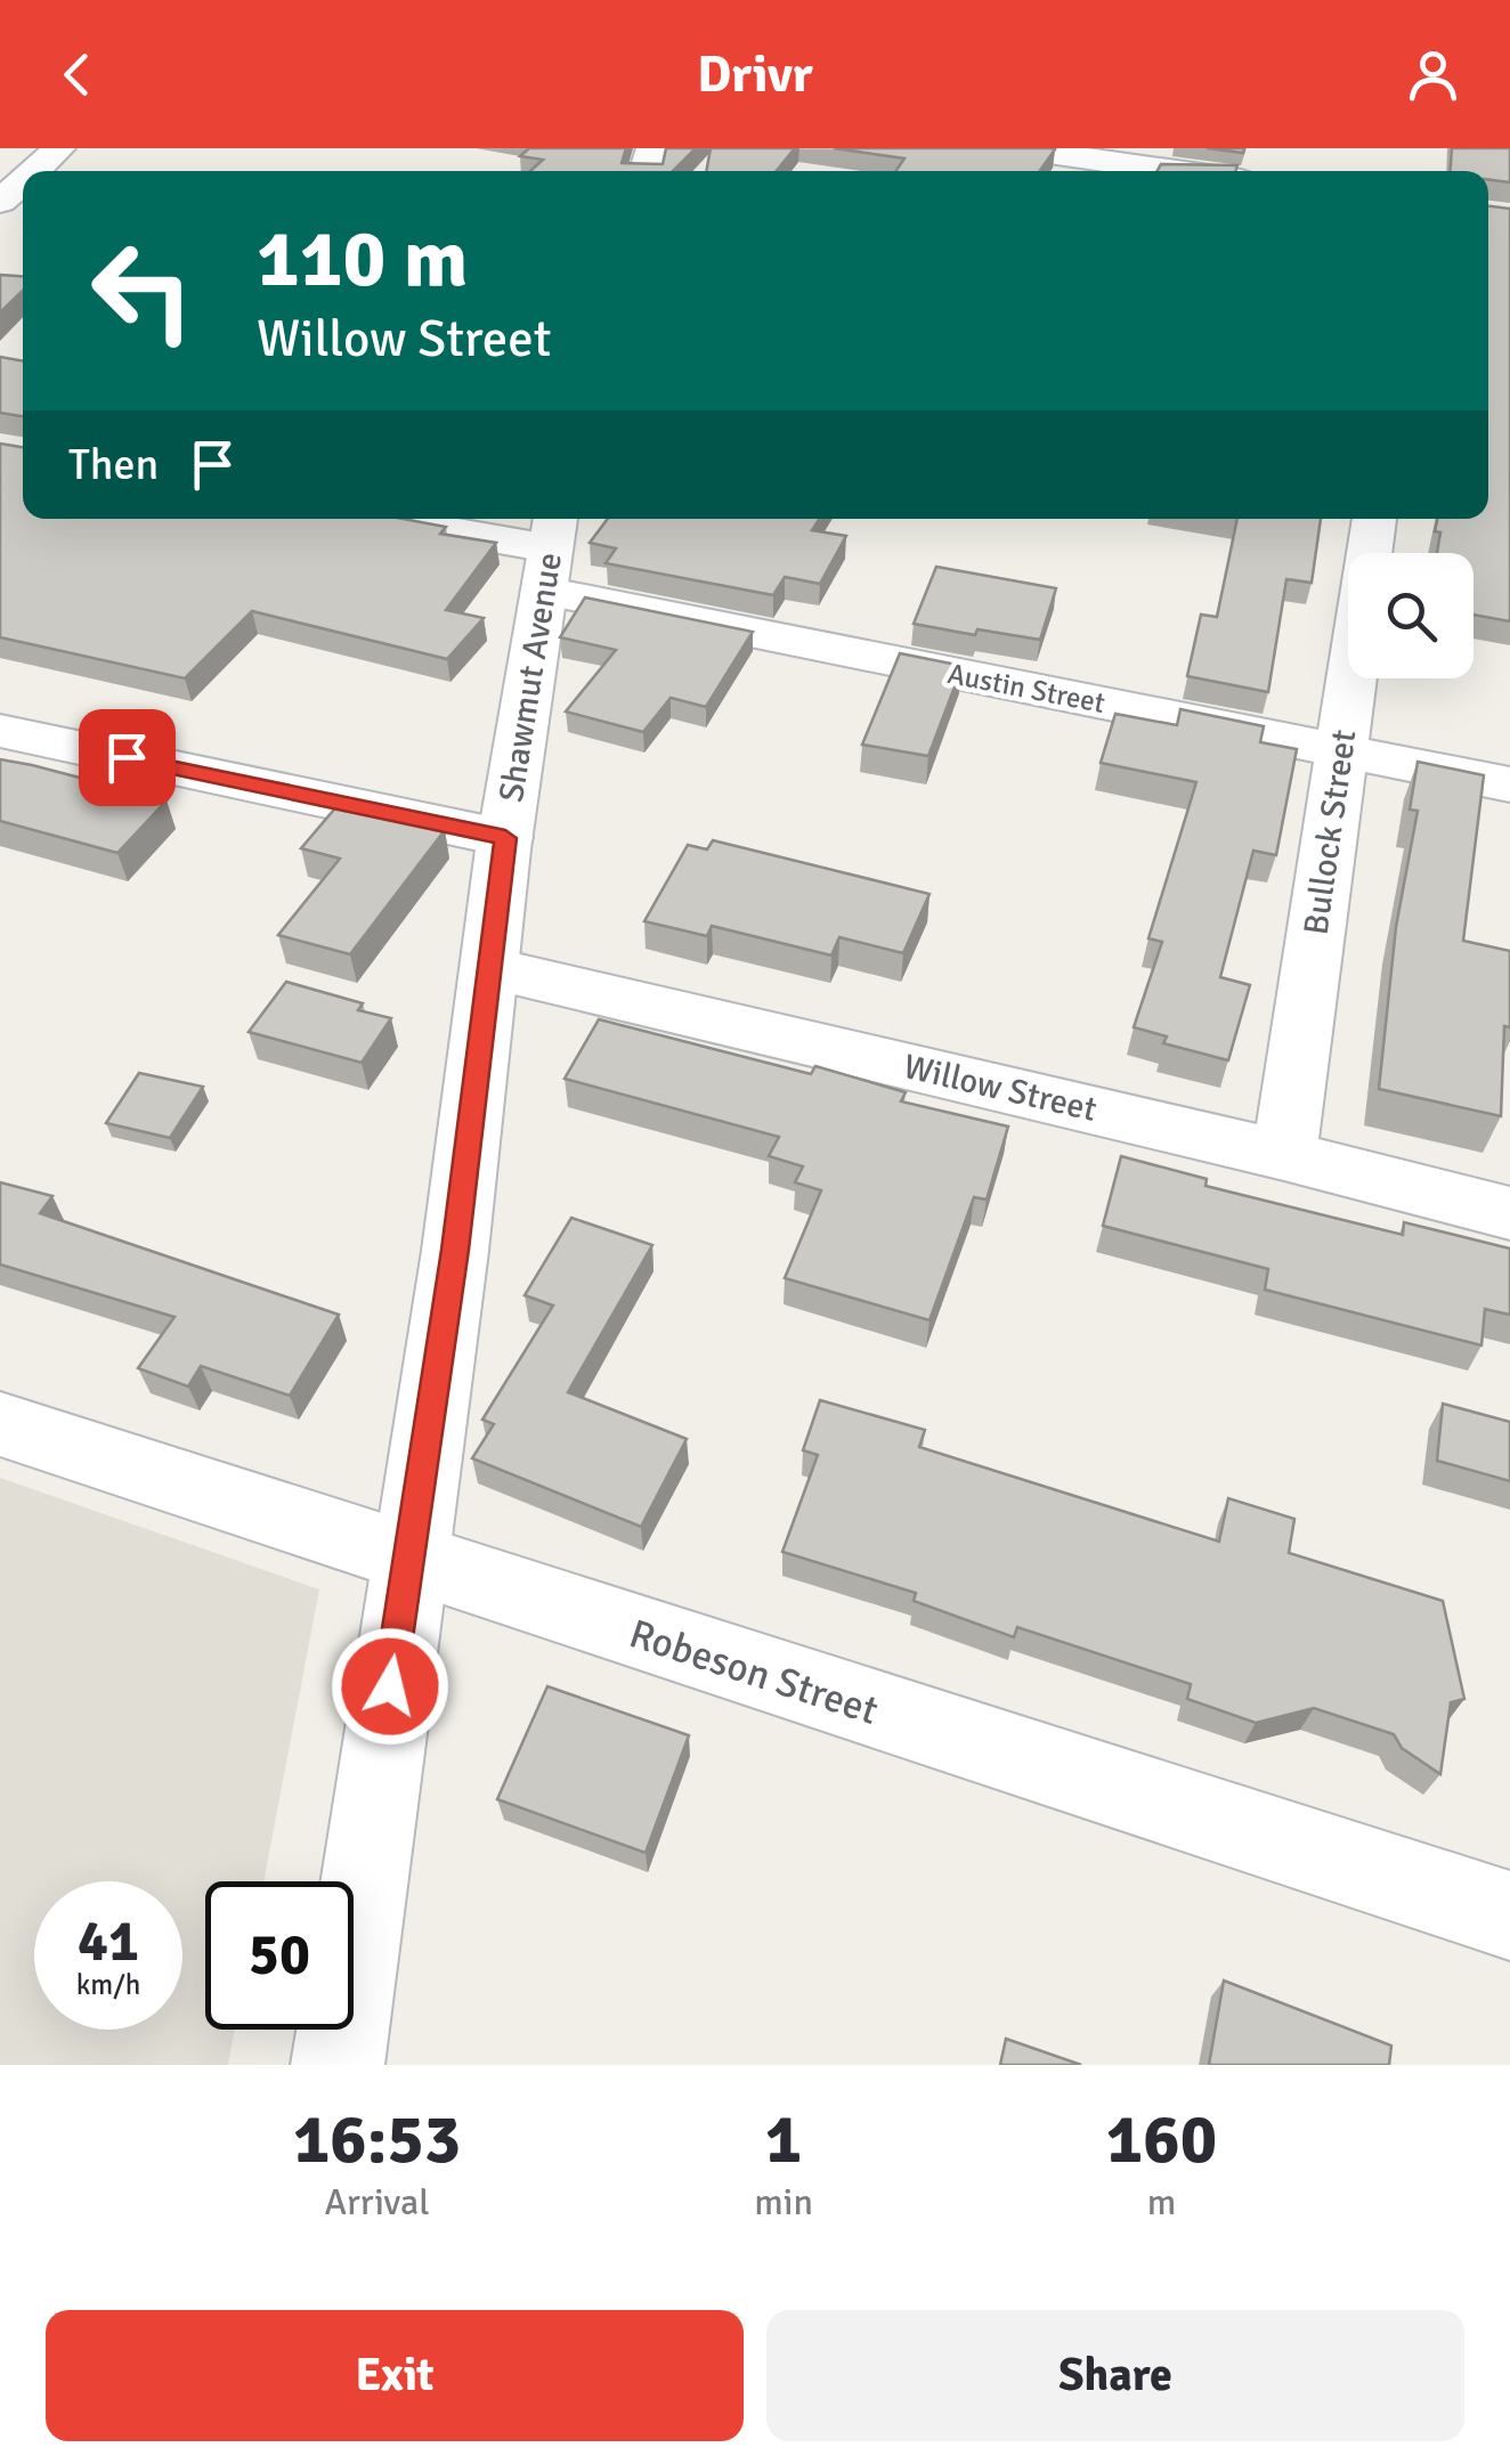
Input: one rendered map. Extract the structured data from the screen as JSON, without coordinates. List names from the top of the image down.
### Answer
{
  "streets": {
    "street": [
      "Shawmut Avenue",
      "Austin Street",
      "Bullock Street",
      "Willow Street",
      "Robeson Street"
    ]
  },
  "crossings": [
    ["Shawmut Avenue", "Austin Street"],
    ["Shawmut Avenue", "Willow Street"],
    ["Shawmut Avenue", "Robeson Street"],
    ["Austin Street", "Bullock Street"],
    ["Bullock Street", "Willow Street"]
  ],
  "page": {
    "header": "Drivr",
    "turn": ["110 m", "Willow Street"],
    "then": "Then",
    "speed": "41 km/h",
    "limit": "50",
    "eta": [
      "16:53",
      "Arrival",
      "1",
      "min",
      "160",
      "m"
    ],
    "buttons": ["Exit", "Share"]
  }
}
